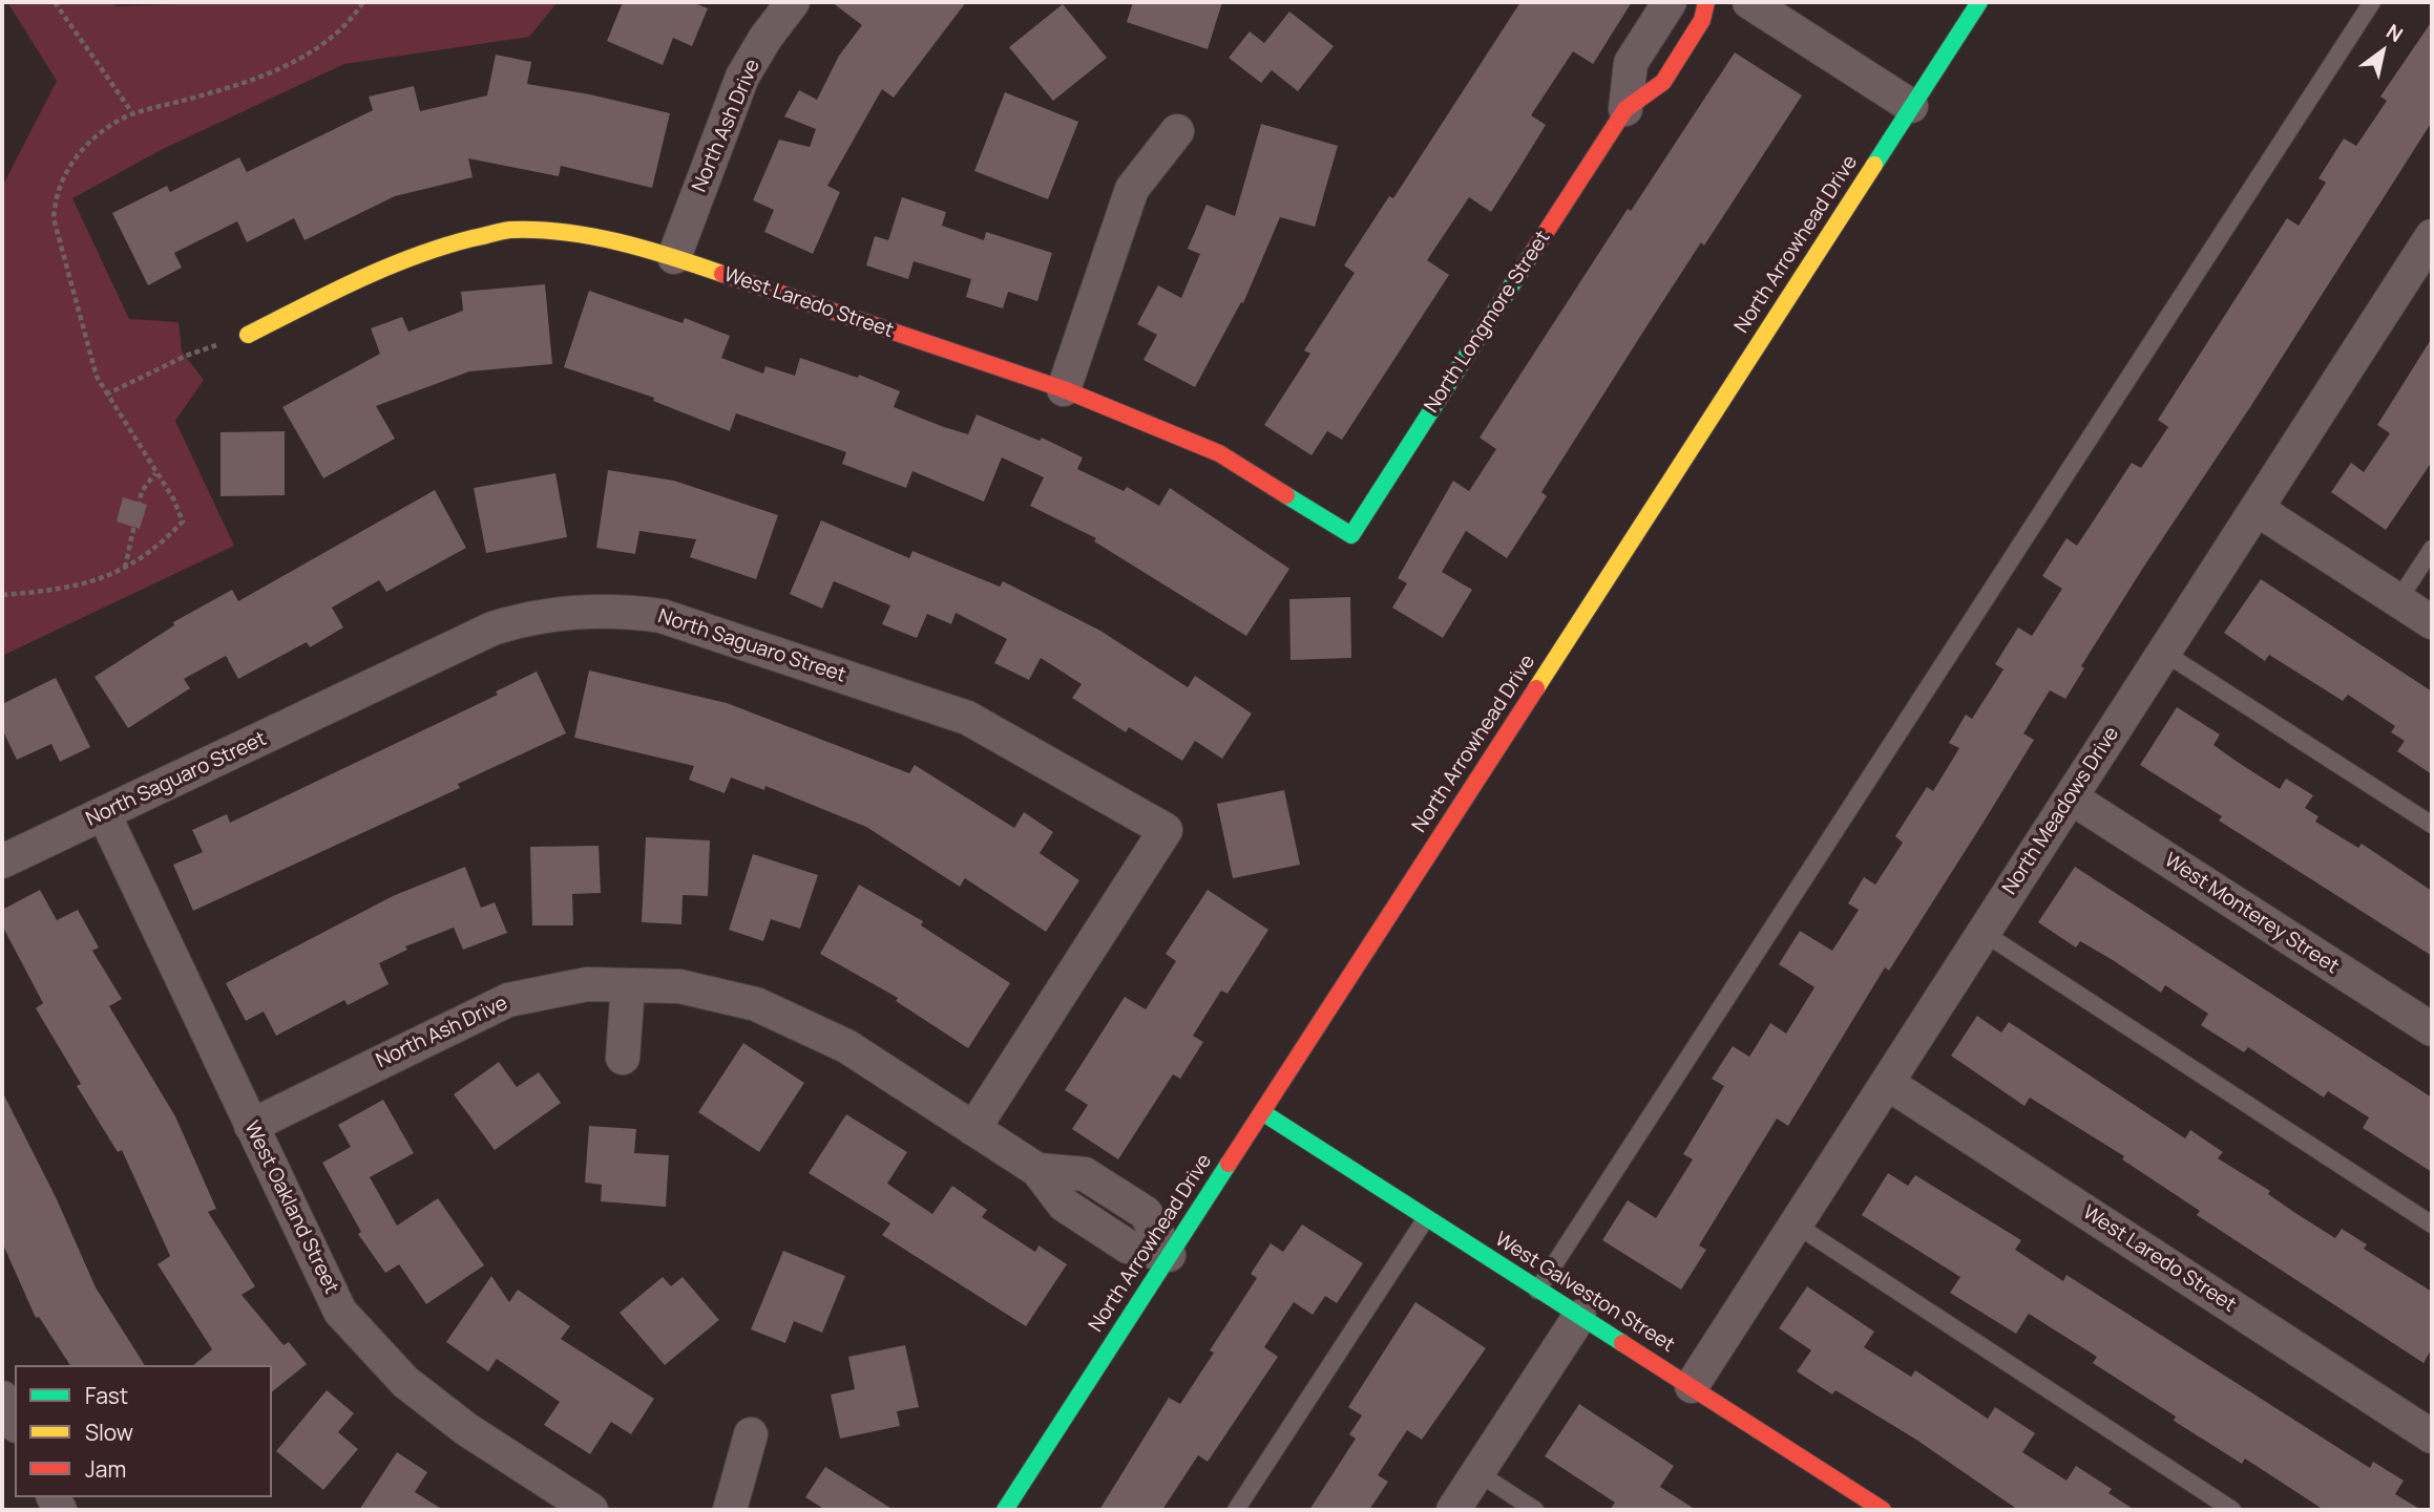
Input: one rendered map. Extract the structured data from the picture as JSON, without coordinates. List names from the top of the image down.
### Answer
{
  "streets": {
    "street": [
      "North Ash Drive",
      "North Arrowhead Drive",
      "West Laredo Street",
      "North Longmore Street",
      "North Saguaro Street",
      "North Meadows Drive",
      "West Monterey Street",
      "West Oakland Street",
      "West Galveston Street"
    ]
  },
  "crossings": [
    ["North Ash Drive", "North Arrowhead Drive"],
    ["North Ash Drive", "West Laredo Street"],
    ["North Ash Drive", "North Saguaro Street"],
    ["North Ash Drive", "West Oakland Street"],
    ["North Arrowhead Drive", "West Galveston Street"],
    ["West Laredo Street", "North Longmore Street"],
    ["West Laredo Street", "North Meadows Drive"],
    ["North Saguaro Street", "West Oakland Street"],
    ["North Meadows Drive", "West Monterey Street"],
    ["North Meadows Drive", "West Galveston Street"]
  ],
  "legend": ["Fast", "Slow", "Jam"],
  "north": "top right"
}
